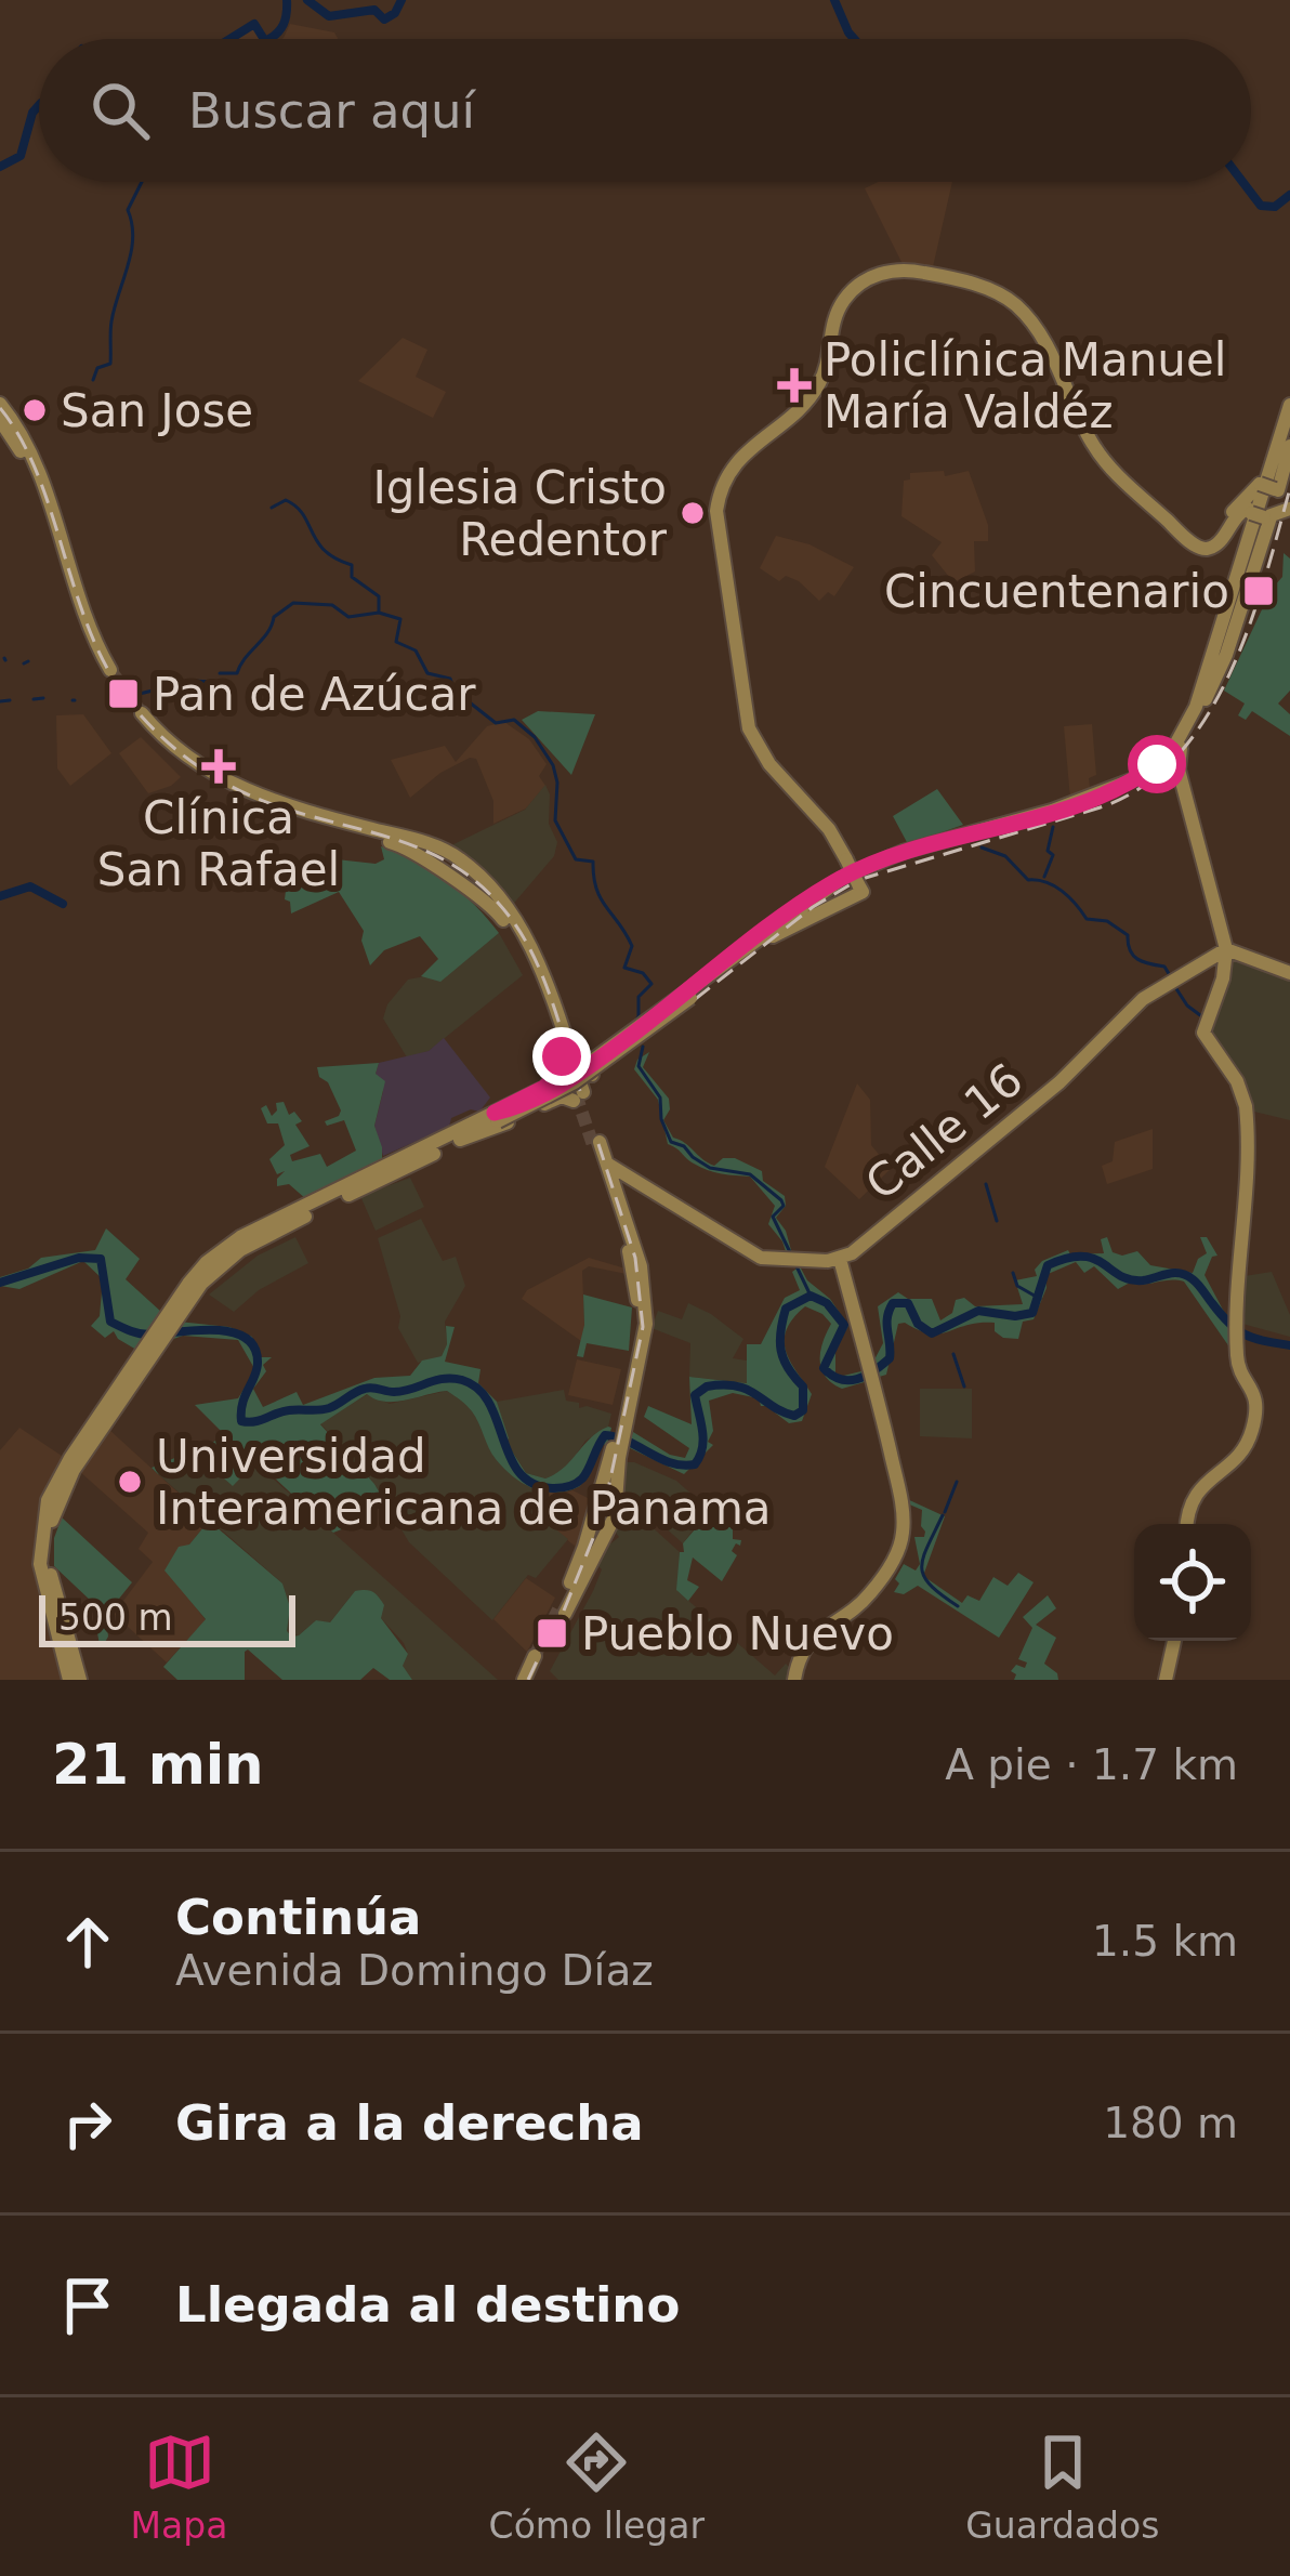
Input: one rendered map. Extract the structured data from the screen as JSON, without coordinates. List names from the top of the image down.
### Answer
{
  "streets": {
    "main road": ["Calle 16"]
  },
  "places": {
    "health": ["Policlínica Manuel María Valdéz", "Clínica San Rafael"],
    "other": ["San Jose", "Iglesia Cristo Redentor", "Universidad Interamericana de Panama"],
    "transit": ["Cincuentenario", "Pan de Azúcar", "Pueblo Nuevo"]
  },
  "scale_bar": "500 m",
  "page": {
    "search": "Buscar aquí",
    "scale": "500 m",
    "heading": ["21 min", "A pie · 1.7 km"],
    "list": [
      ["Continúa", "Avenida Domingo Díaz", "1.5 km"],
      ["Gira a la derecha", "180 m"],
      "Llegada al destino"
    ],
    "nav": ["Mapa", "Cómo llegar", "Guardados"]
  }
}
